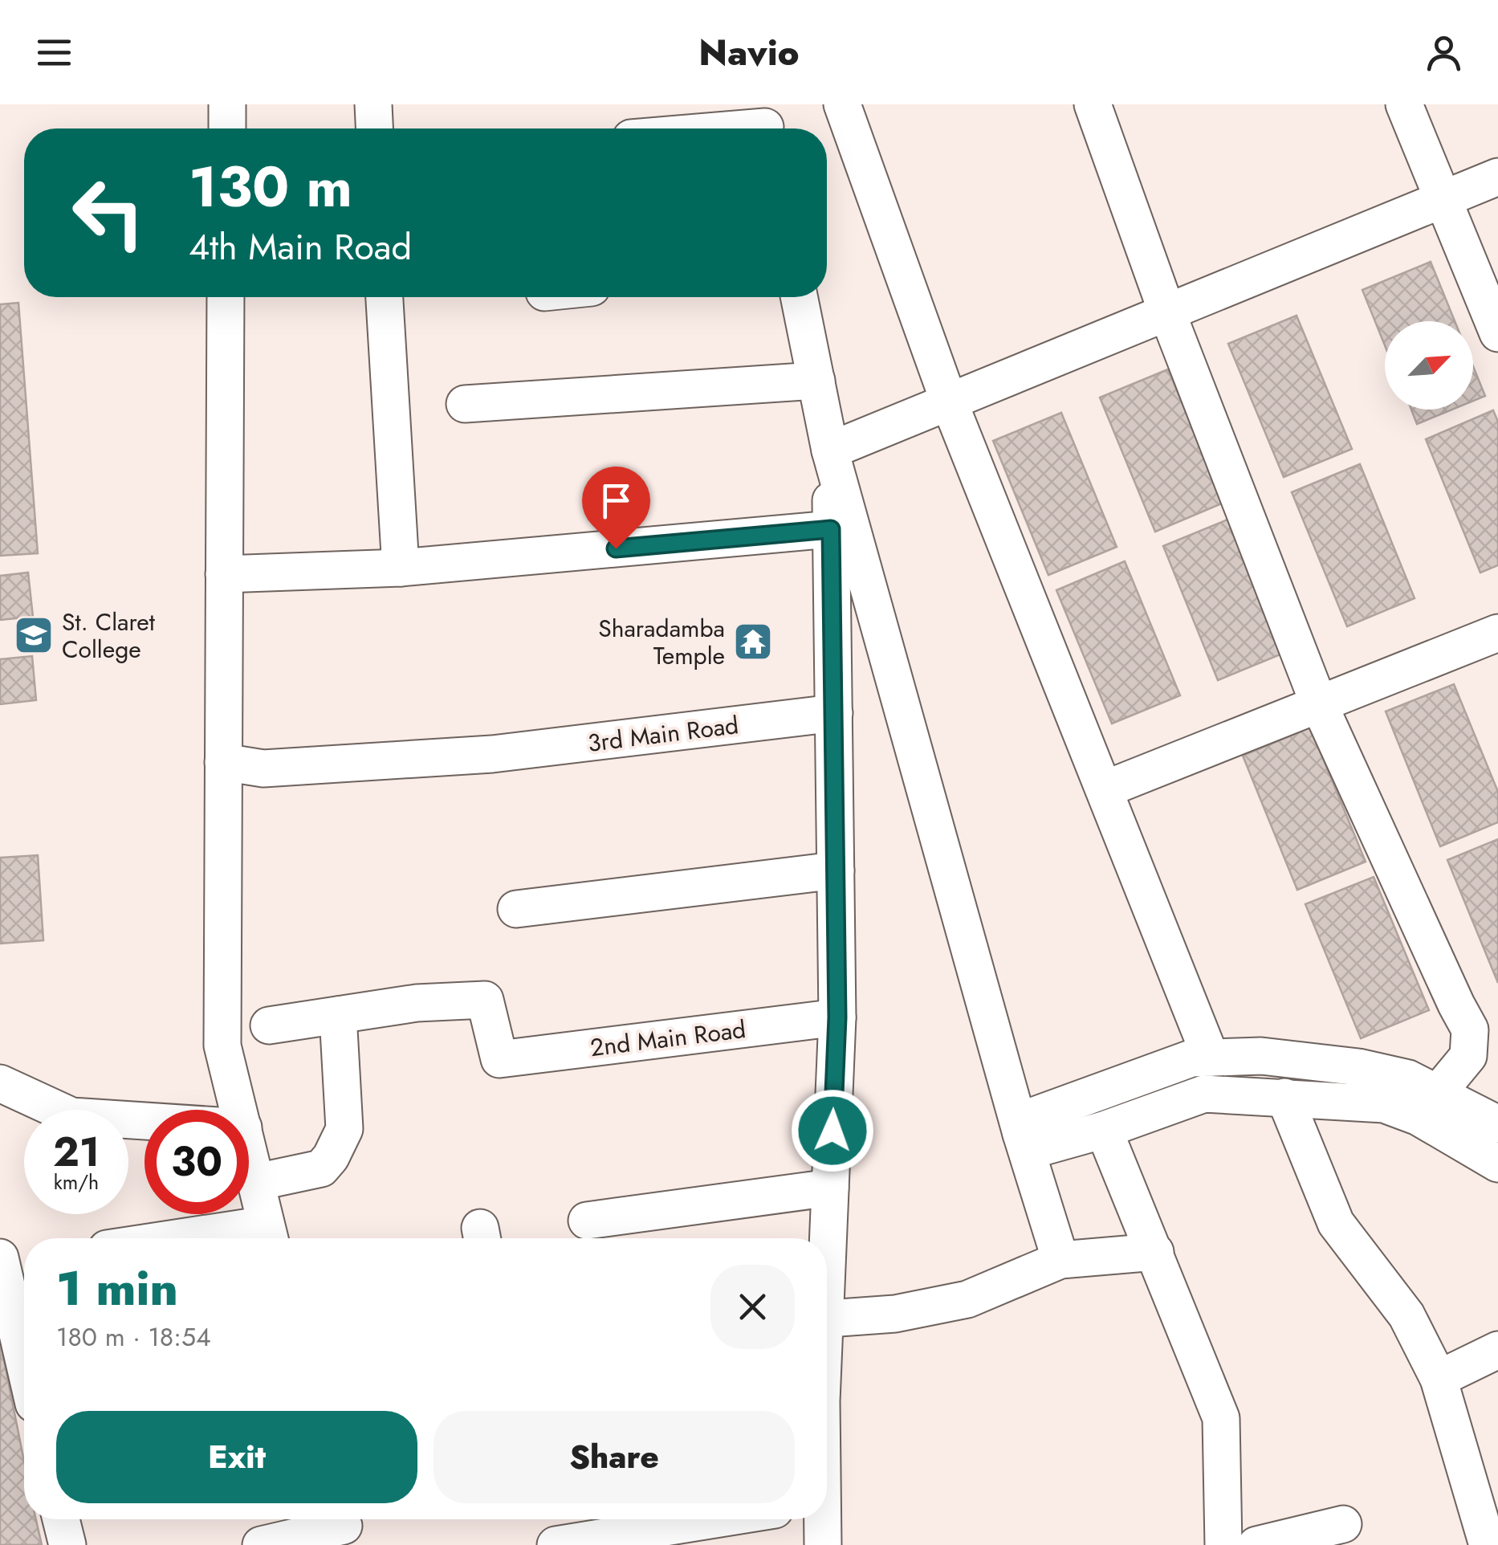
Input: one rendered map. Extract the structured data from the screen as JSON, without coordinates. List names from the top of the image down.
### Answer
{
  "streets": {
    "street": ["3rd Main Road", "2nd Main Road"]
  },
  "places": {
    "school or university": ["St. Claret College"],
    "temple": ["Sharadamba Temple"]
  },
  "north": "top right",
  "page": {
    "header": "Navio",
    "turn": ["130 m", "4th Main Road"],
    "speed": "21 km/h",
    "limit": "30",
    "heading": ["1 min", "180 m · 18:54"],
    "buttons": ["Exit", "Share"]
  }
}
